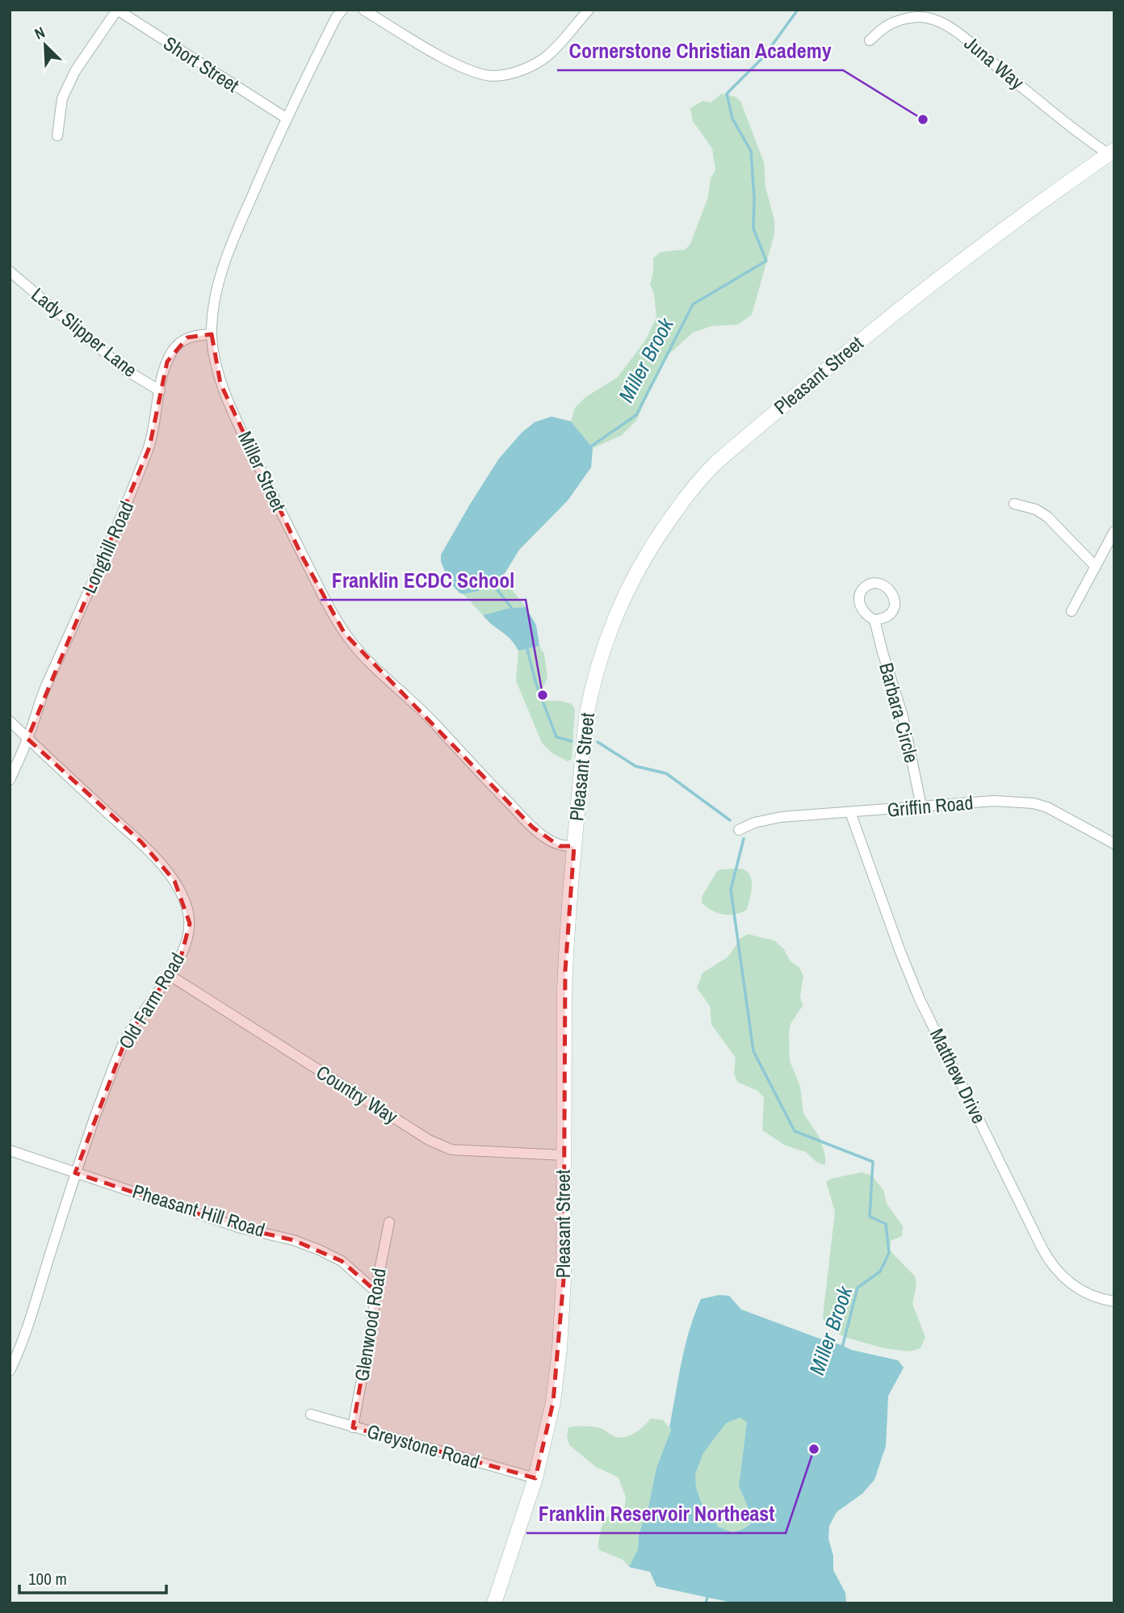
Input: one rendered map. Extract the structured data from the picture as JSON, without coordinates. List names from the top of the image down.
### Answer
{
  "streets": {
    "street": [
      "Juna Way",
      "Short Street",
      "Lady Slipper Lane",
      "Pleasant Street",
      "Miller Street",
      "Longhill Road",
      "Barbara Circle",
      "Griffin Road",
      "Old Farm Road",
      "Matthew Drive",
      "Country Way",
      "Pheasant Hill Road",
      "Glenwood Road",
      "Greystone Road"
    ]
  },
  "crossings": [
    ["Juna Way", "Pleasant Street"],
    ["Short Street", "Miller Street"],
    ["Lady Slipper Lane", "Longhill Road"],
    ["Pleasant Street", "Miller Street"],
    ["Pleasant Street", "Country Way"],
    ["Pleasant Street", "Greystone Road"],
    ["Miller Street", "Longhill Road"],
    ["Longhill Road", "Old Farm Road"],
    ["Barbara Circle", "Griffin Road"],
    ["Griffin Road", "Matthew Drive"],
    ["Old Farm Road", "Country Way"],
    ["Old Farm Road", "Pheasant Hill Road"],
    ["Pheasant Hill Road", "Glenwood Road"],
    ["Glenwood Road", "Greystone Road"]
  ],
  "water": ["Miller Brook"],
  "places": ["Cornerstone Christian Academy", "Franklin ECDC School", "Franklin Reservoir Northeast"],
  "scale_bar": "100 m",
  "north": "top left"
}
